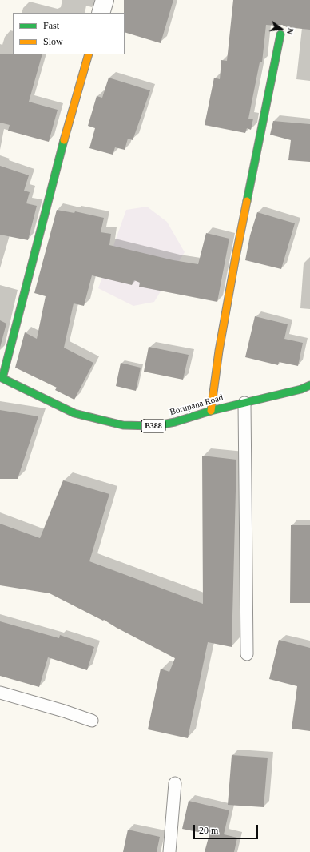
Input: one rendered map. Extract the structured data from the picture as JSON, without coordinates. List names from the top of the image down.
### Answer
{
  "streets": {
    "street": ["Borupana Road", "B388"]
  },
  "legend": ["Fast", "Slow"],
  "scale_bar": "20 m",
  "north": "right"
}
